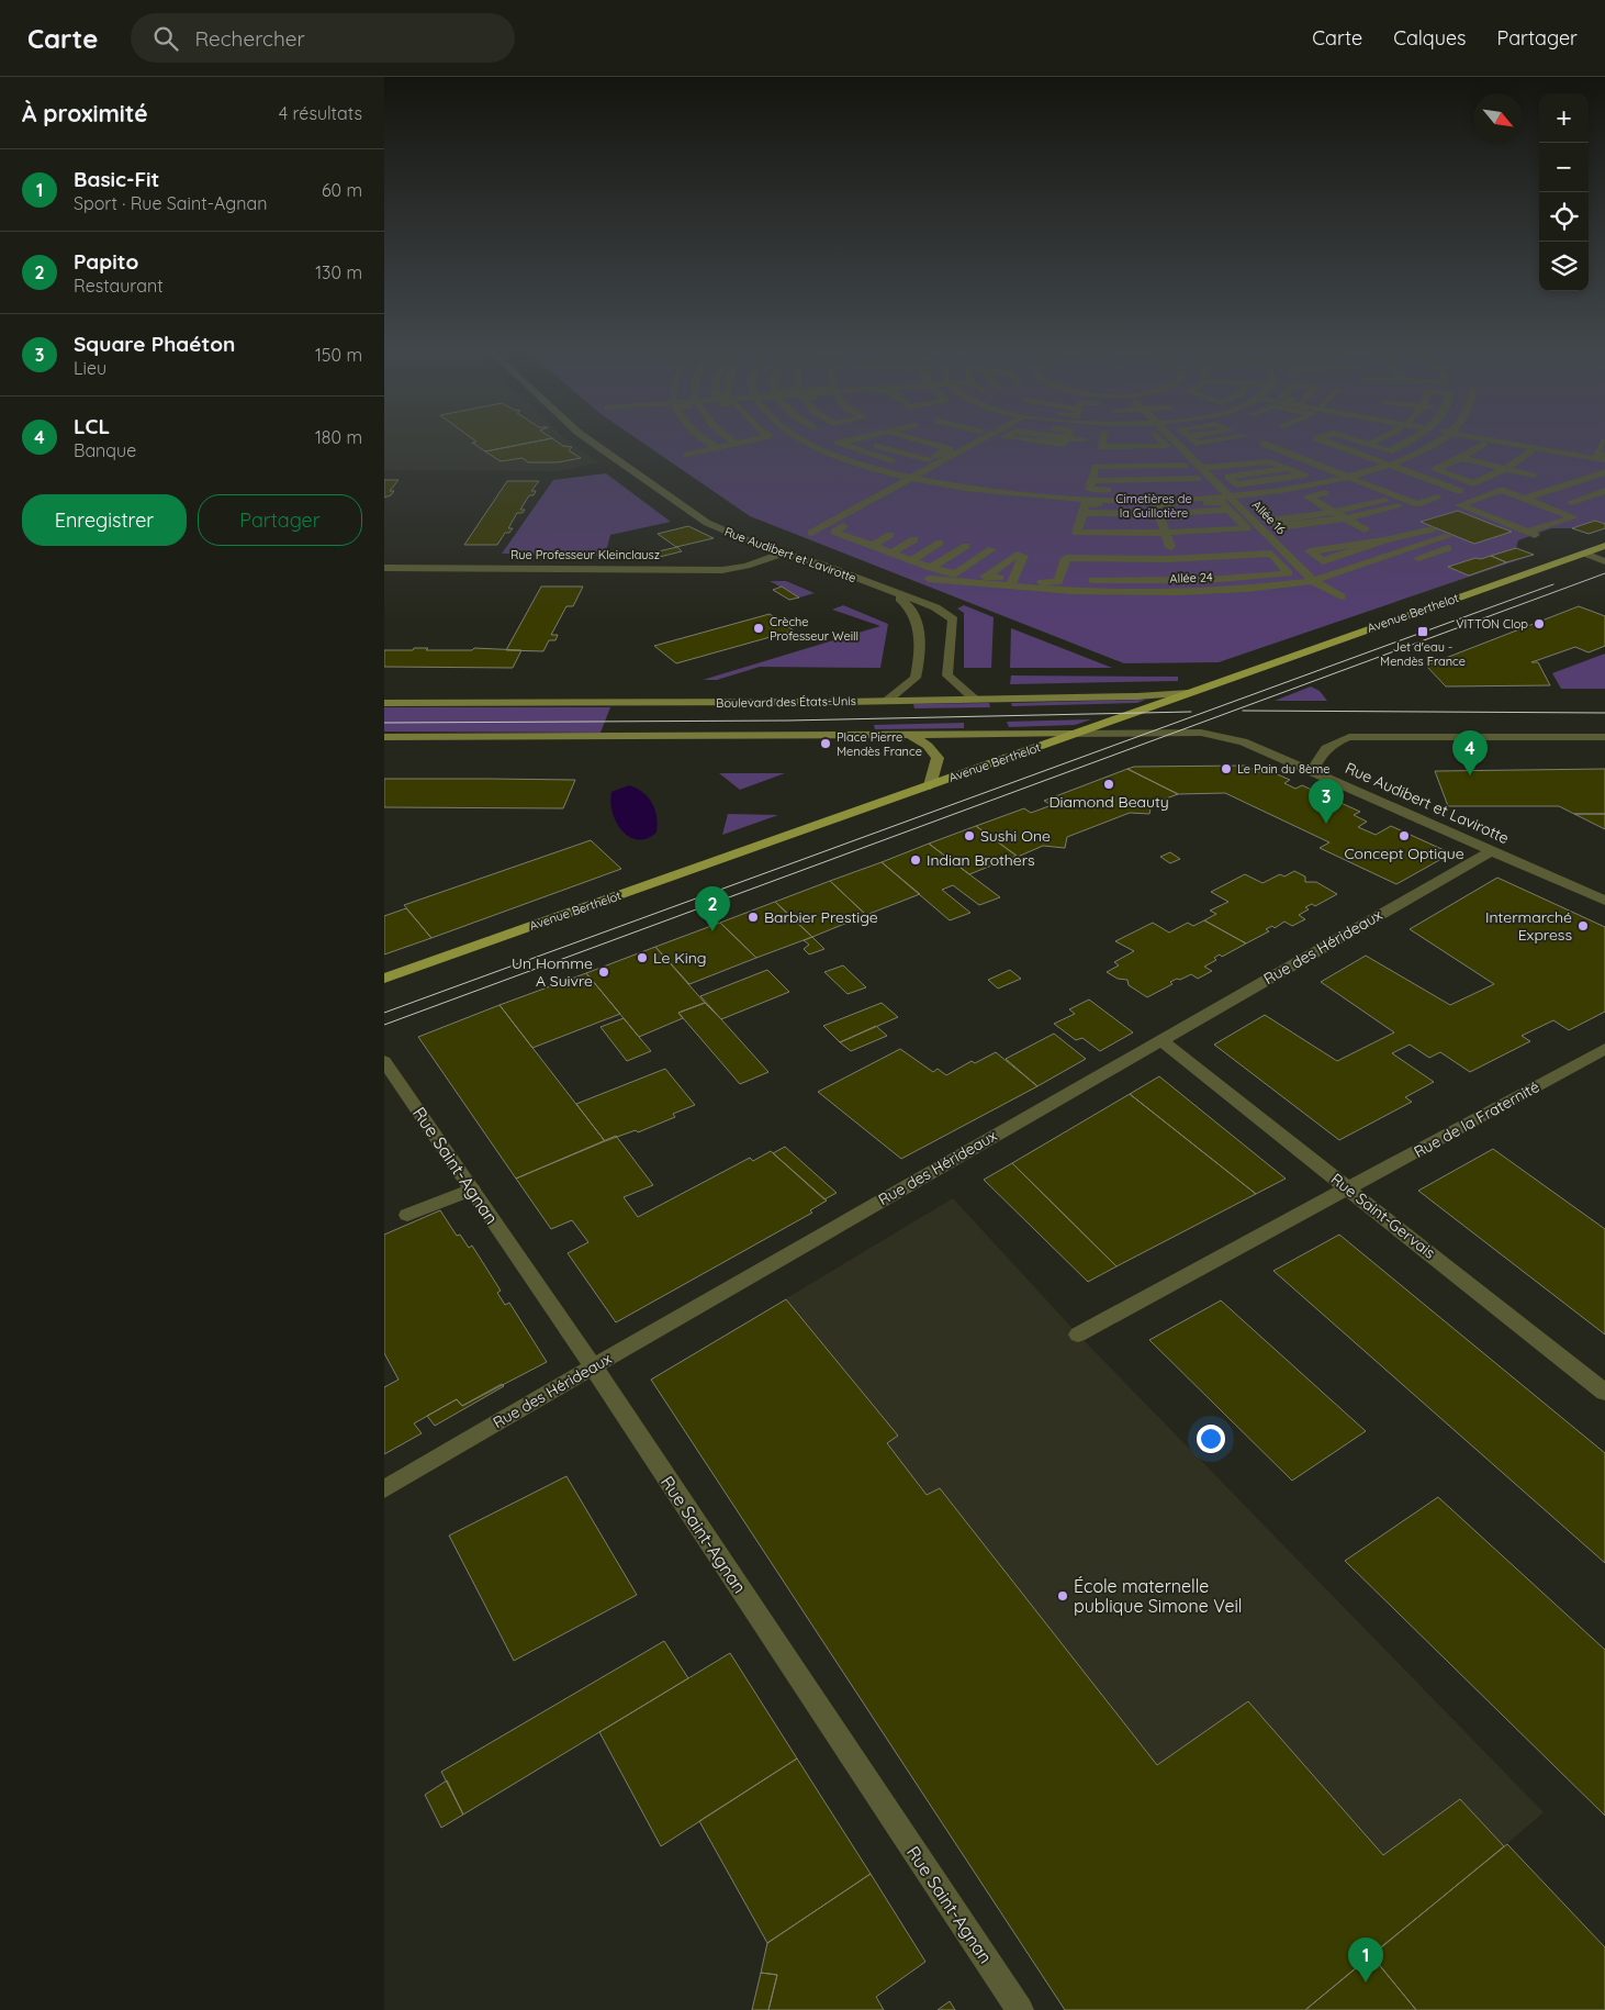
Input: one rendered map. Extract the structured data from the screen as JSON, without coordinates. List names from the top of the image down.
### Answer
{
  "streets": {
    "main road": ["Avenue Berthelot", "Boulevard des États-Unis"],
    "street": [
      "Allée 16",
      "Rue Professeur Kleinclausz",
      "Rue Audibert et Lavirotte",
      "Allée 24",
      "Rue des Hérideaux",
      "Rue de la Fraternité",
      "Rue Saint-Agnan",
      "Rue Saint-Gervais"
    ]
  },
  "crossings": [
    ["Allée 16", "Allée 24"],
    ["Rue Professeur Kleinclausz", "Rue Audibert et Lavirotte"],
    ["Rue Audibert et Lavirotte", "Avenue Berthelot"],
    ["Rue Audibert et Lavirotte", "Boulevard des États-Unis"],
    ["Rue Audibert et Lavirotte", "Rue des Hérideaux"],
    ["Avenue Berthelot", "Boulevard des États-Unis"],
    ["Rue des Hérideaux", "Rue Saint-Agnan"],
    ["Rue des Hérideaux", "Rue Saint-Gervais"],
    ["Rue de la Fraternité", "Rue Saint-Gervais"]
  ],
  "parks": ["Cimetières de la Guillotière"],
  "places": {
    "other": [
      "VITTON Clop",
      "Crèche Professeur Weill",
      "Place Pierre Mendès France",
      "Le Pain du 8ème",
      "Diamond Beauty",
      "Sushi One",
      "Concept Optique",
      "Indian Brothers",
      "Barbier Prestige",
      "Intermarché Express",
      "Le King",
      "Un Homme A Suivre",
      "École maternelle publique Simone Veil"
    ],
    "transit": ["Jet d'eau - Mendès France"]
  },
  "north": "bottom right",
  "page": {
    "header": "Carte",
    "search": "Rechercher",
    "nav": ["Carte", "Calques", "Partager"],
    "heading": ["À proximité", "4 résultats"],
    "map_buttons": ["+", "−"],
    "list": [
      {
        "mark": "1",
        "name": "Basic-Fit",
        "note": "Sport · Rue Saint-Agnan",
        "value": "60 m"
      },
      {
        "mark": "2",
        "name": "Papito",
        "note": "Restaurant",
        "value": "130 m"
      },
      {
        "mark": "3",
        "name": "Square Phaéton",
        "note": "Lieu",
        "value": "150 m"
      },
      {
        "mark": "4",
        "name": "LCL",
        "note": "Banque",
        "value": "180 m"
      }
    ],
    "buttons": ["Enregistrer", "Partager"],
    "pins": [
      "4",
      "3",
      "2",
      "1"
    ]
  }
}
